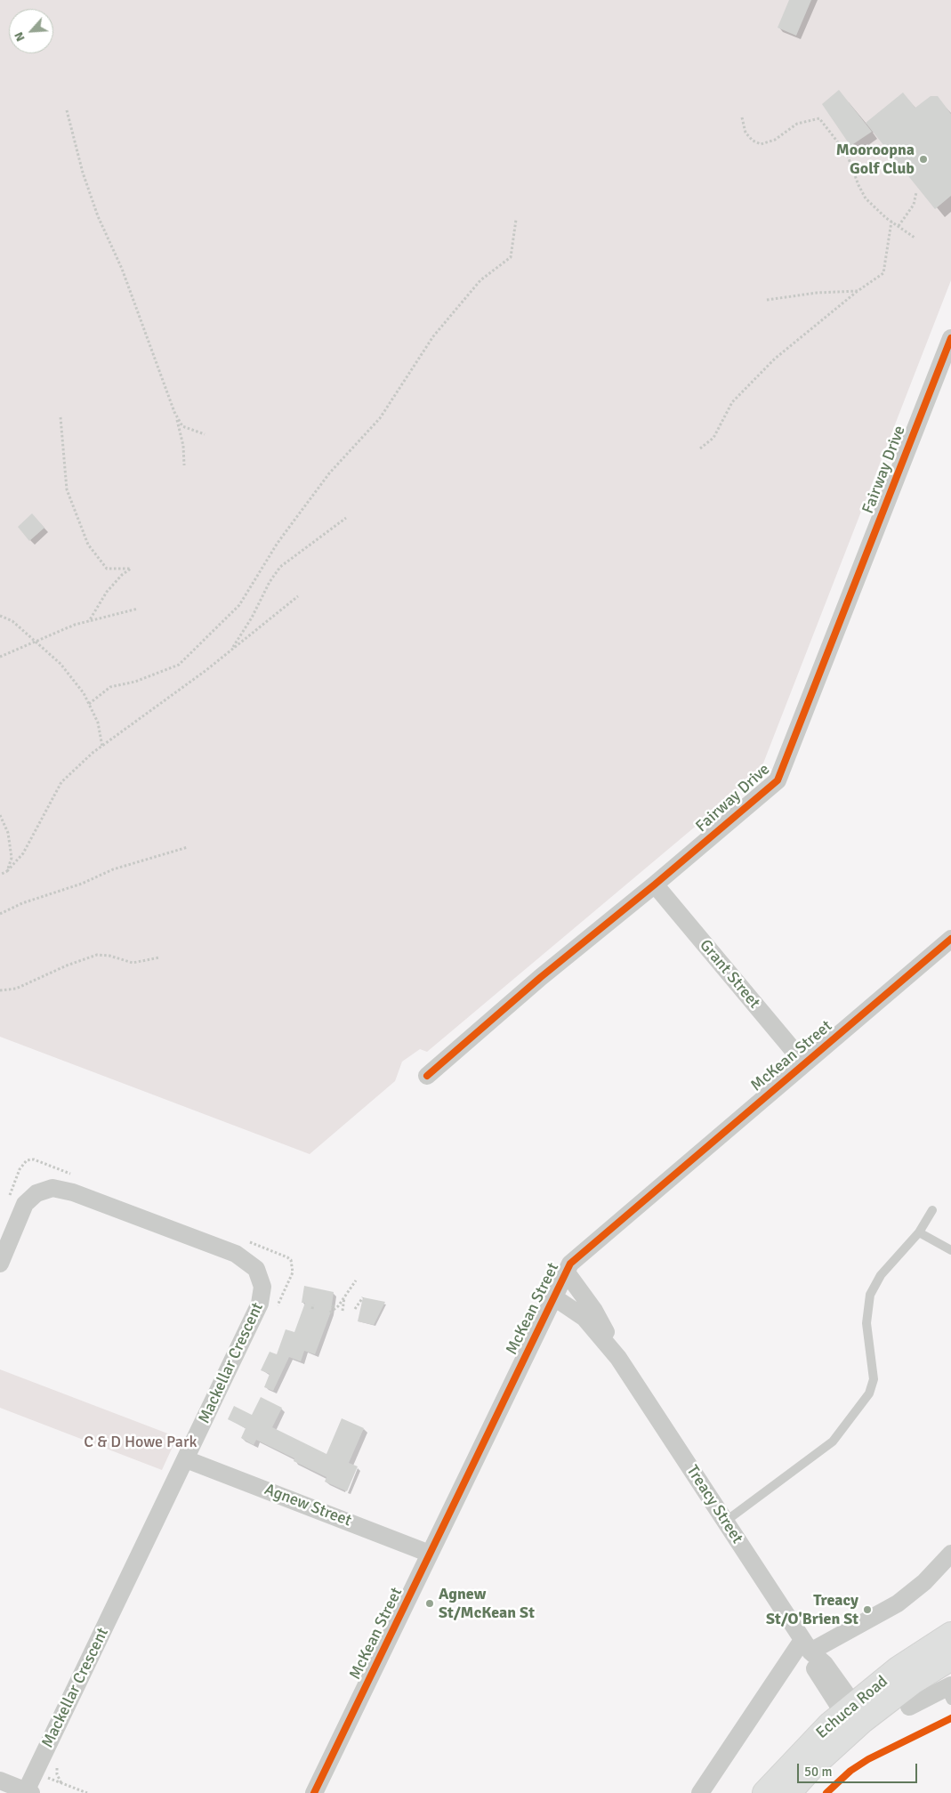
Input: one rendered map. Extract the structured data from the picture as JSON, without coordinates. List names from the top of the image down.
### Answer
{
  "streets": {
    "main road": ["Echuca Road"],
    "street": [
      "Fairway Drive",
      "Grant Street",
      "McKean Street",
      "Mackellar Crescent",
      "Treacy Street",
      "Agnew Street"
    ]
  },
  "crossings": [
    ["Fairway Drive", "Grant Street"],
    ["Grant Street", "McKean Street"],
    ["McKean Street", "Treacy Street"],
    ["McKean Street", "Agnew Street"],
    ["Mackellar Crescent", "Agnew Street"],
    ["Treacy Street", "Echuca Road"]
  ],
  "parks": ["C & D Howe Park"],
  "places": ["Mooroopna Golf Club", "Agnew St/McKean St", "Treacy St/O'Brien St"],
  "scale_bar": "50 m",
  "north": "bottom left"
}
